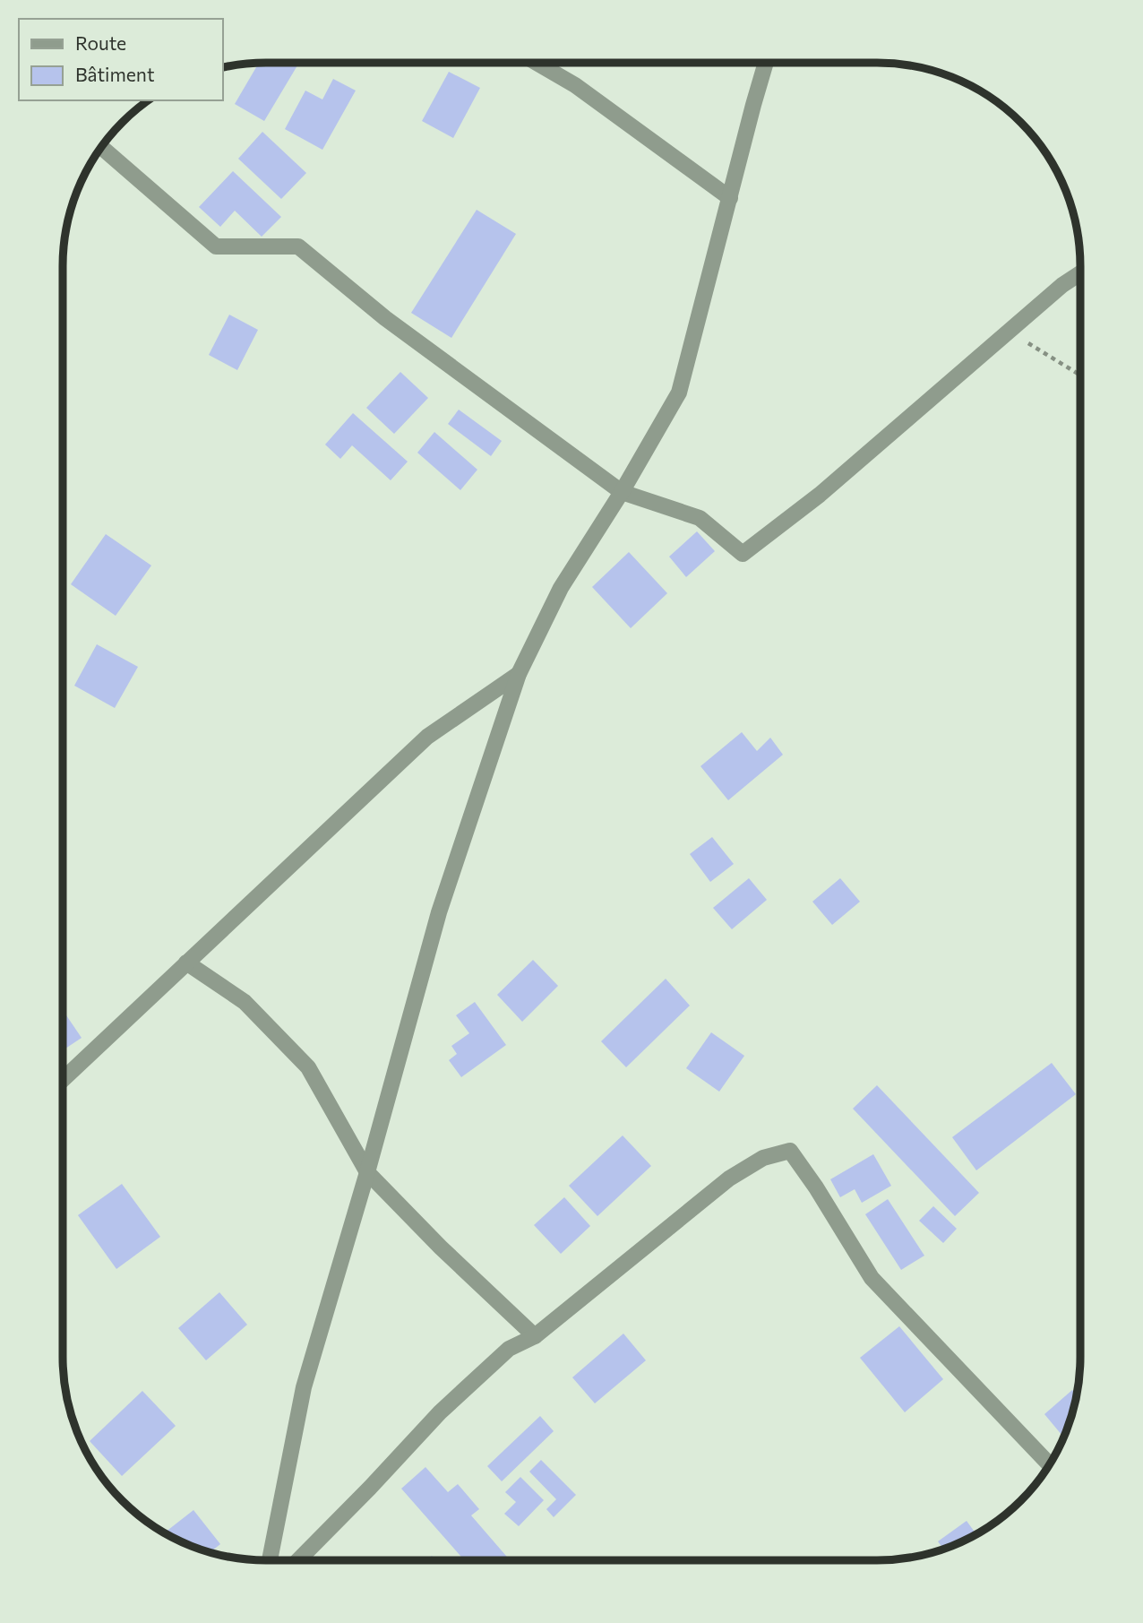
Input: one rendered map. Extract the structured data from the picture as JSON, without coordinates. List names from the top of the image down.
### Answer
{
  "legend": ["Route", "Bâtiment"]
}
